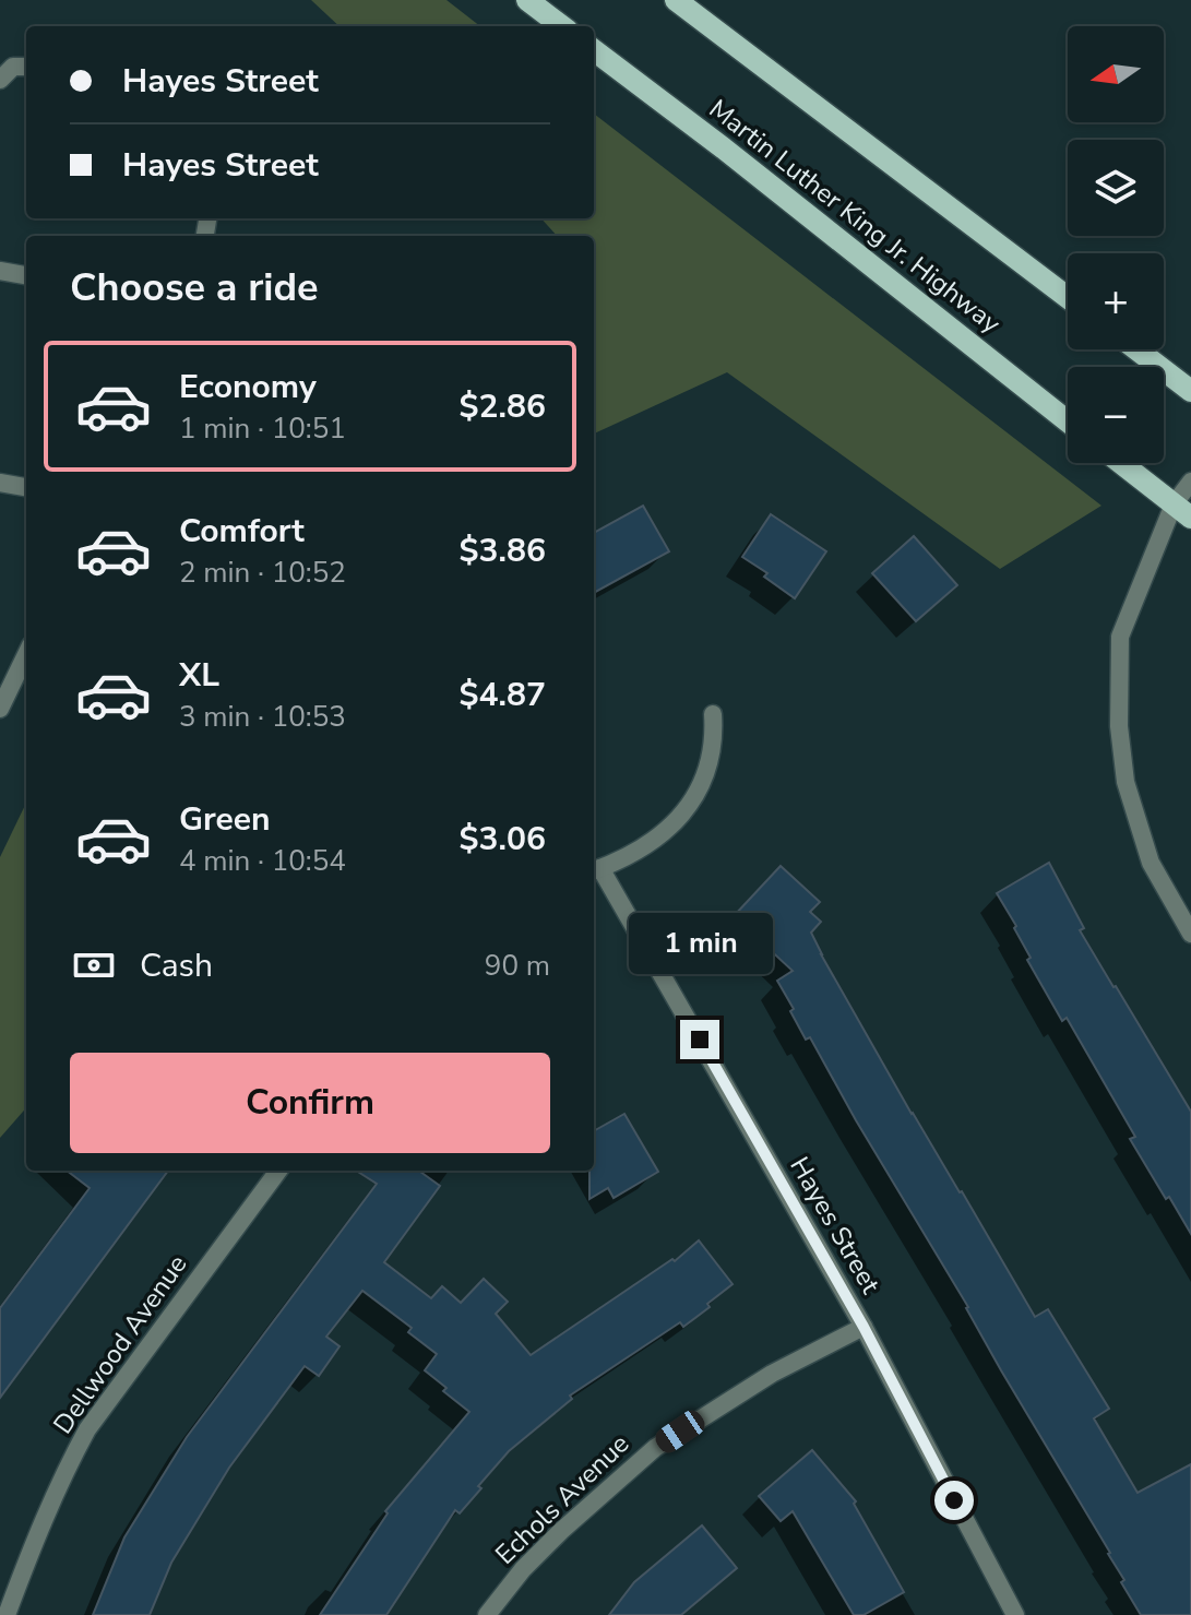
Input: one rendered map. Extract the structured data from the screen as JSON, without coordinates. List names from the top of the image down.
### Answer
{
  "streets": {
    "main road": ["Martin Luther King Jr. Highway"],
    "street": ["Hayes Street", "Dellwood Avenue", "Echols Avenue"]
  },
  "crossings": [
    ["Hayes Street", "Echols Avenue"]
  ],
  "north": "left",
  "page": {
    "map_buttons": ["+", "−"],
    "banner": ["Hayes Street", "Hayes Street"],
    "heading": "Choose a ride",
    "list": [
      {
        "name": "Economy",
        "note": "1 min · 10:51",
        "value": "$2.86"
      },
      {
        "name": "Comfort",
        "note": "2 min · 10:52",
        "value": "$3.86"
      },
      {
        "name": "XL",
        "note": "3 min · 10:53",
        "value": "$4.87"
      },
      {
        "name": "Green",
        "note": "4 min · 10:54",
        "value": "$3.06"
      }
    ],
    "bubble": "1 min",
    "pay": ["Cash", "90 m"],
    "buttons": "Confirm"
  }
}
